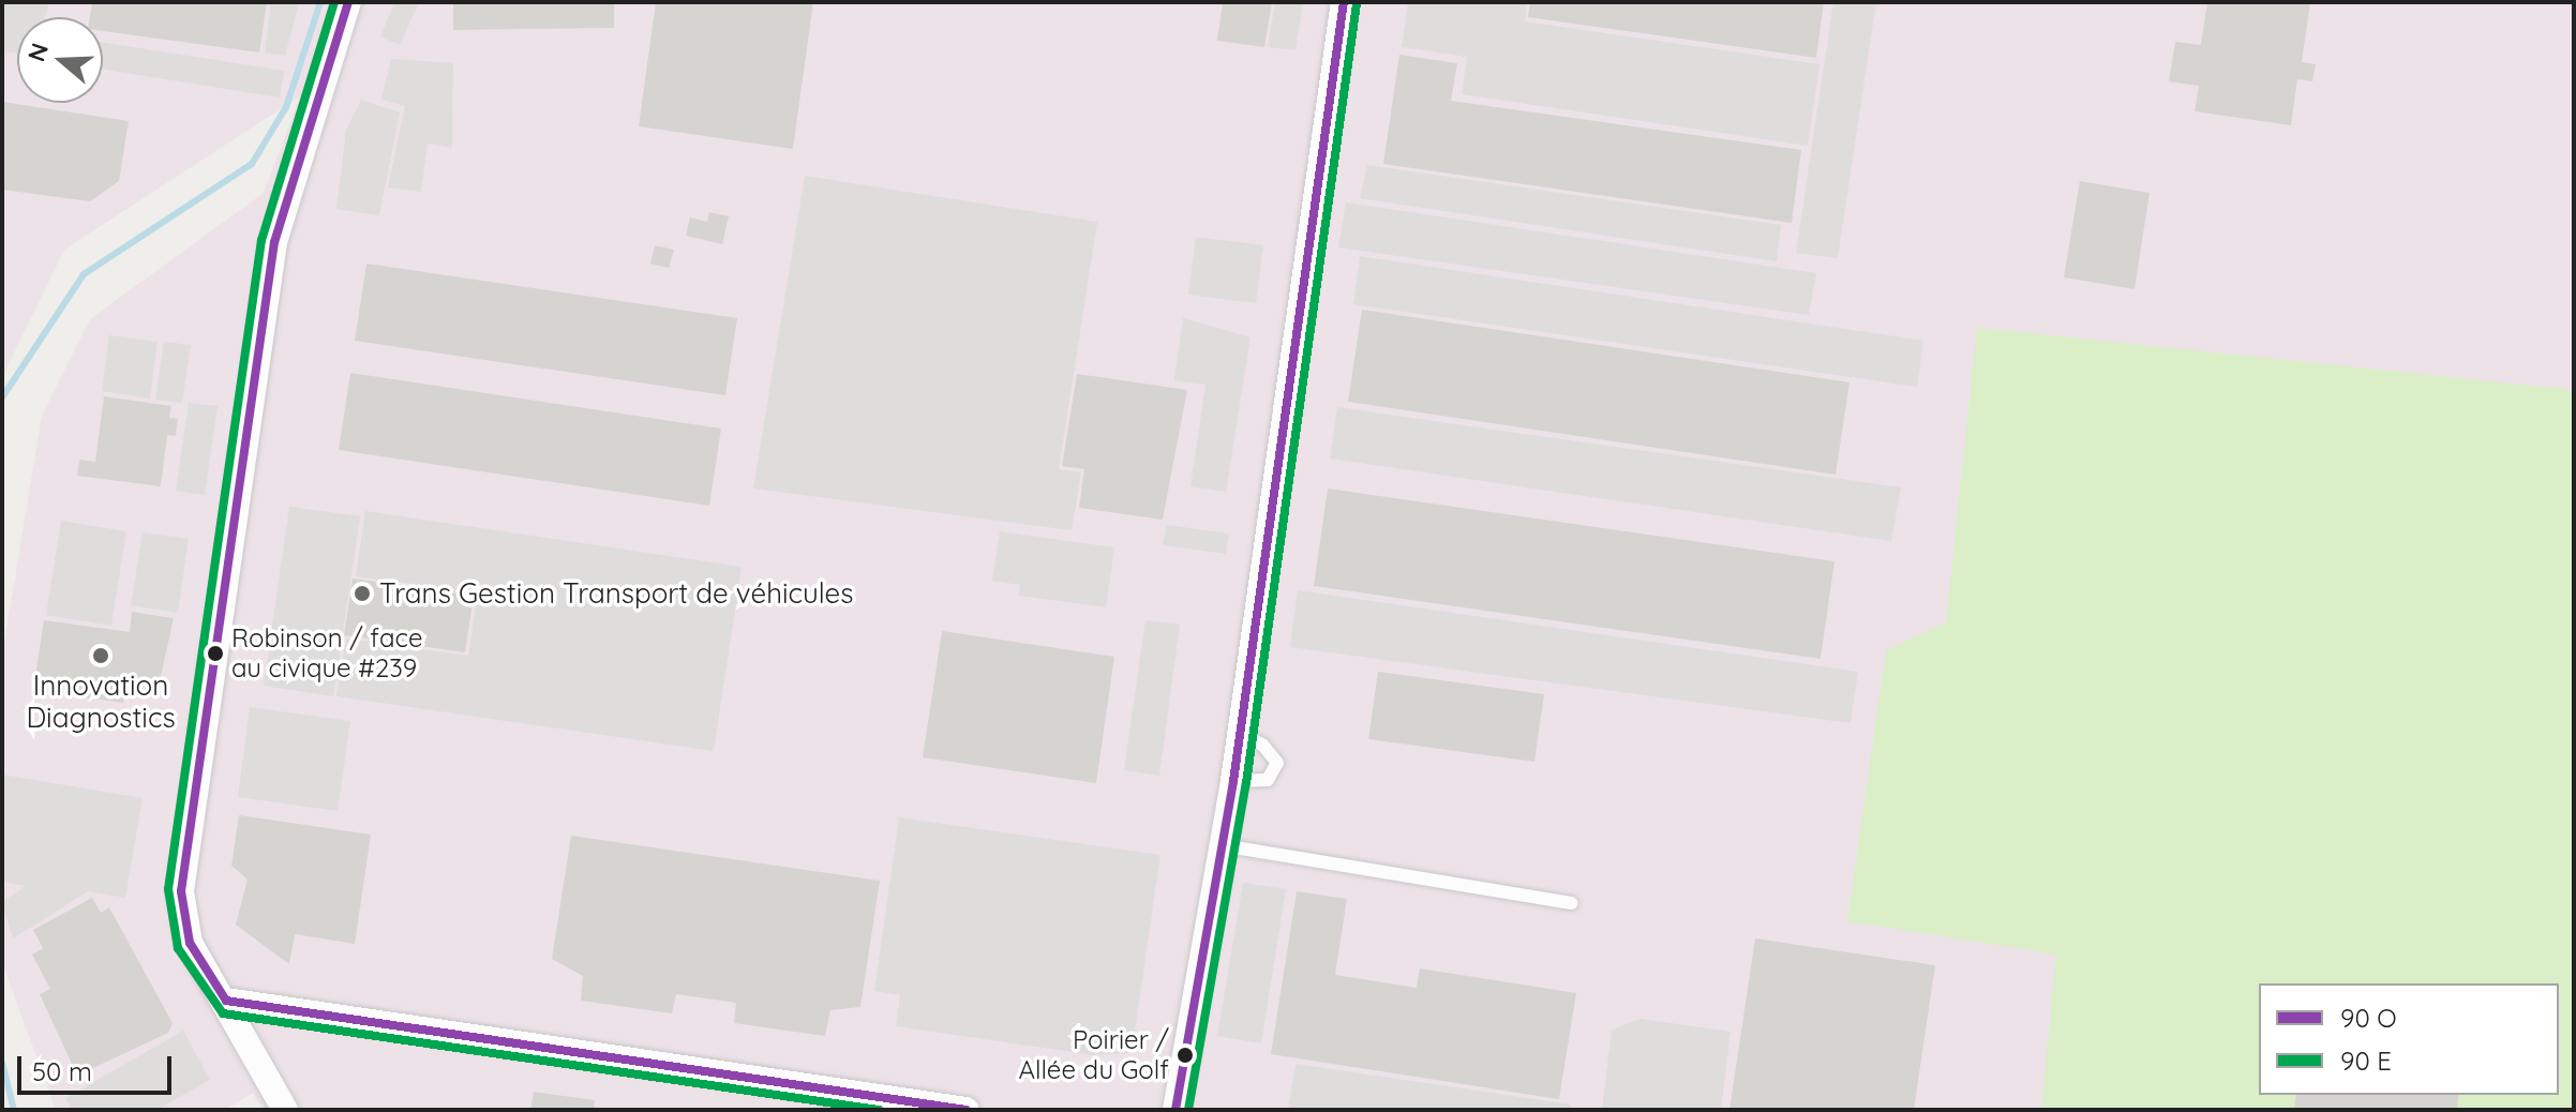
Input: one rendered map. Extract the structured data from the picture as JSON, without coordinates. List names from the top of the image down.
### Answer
{
  "places": [
    "Trans Gestion Transport de véhicules",
    "Robinson / face au civique #239",
    "Innovation Diagnostics",
    "Poirier / Allée du Golf"
  ],
  "legend": ["90 O", "90 E"],
  "scale_bar": "50 m",
  "north": "left"
}
